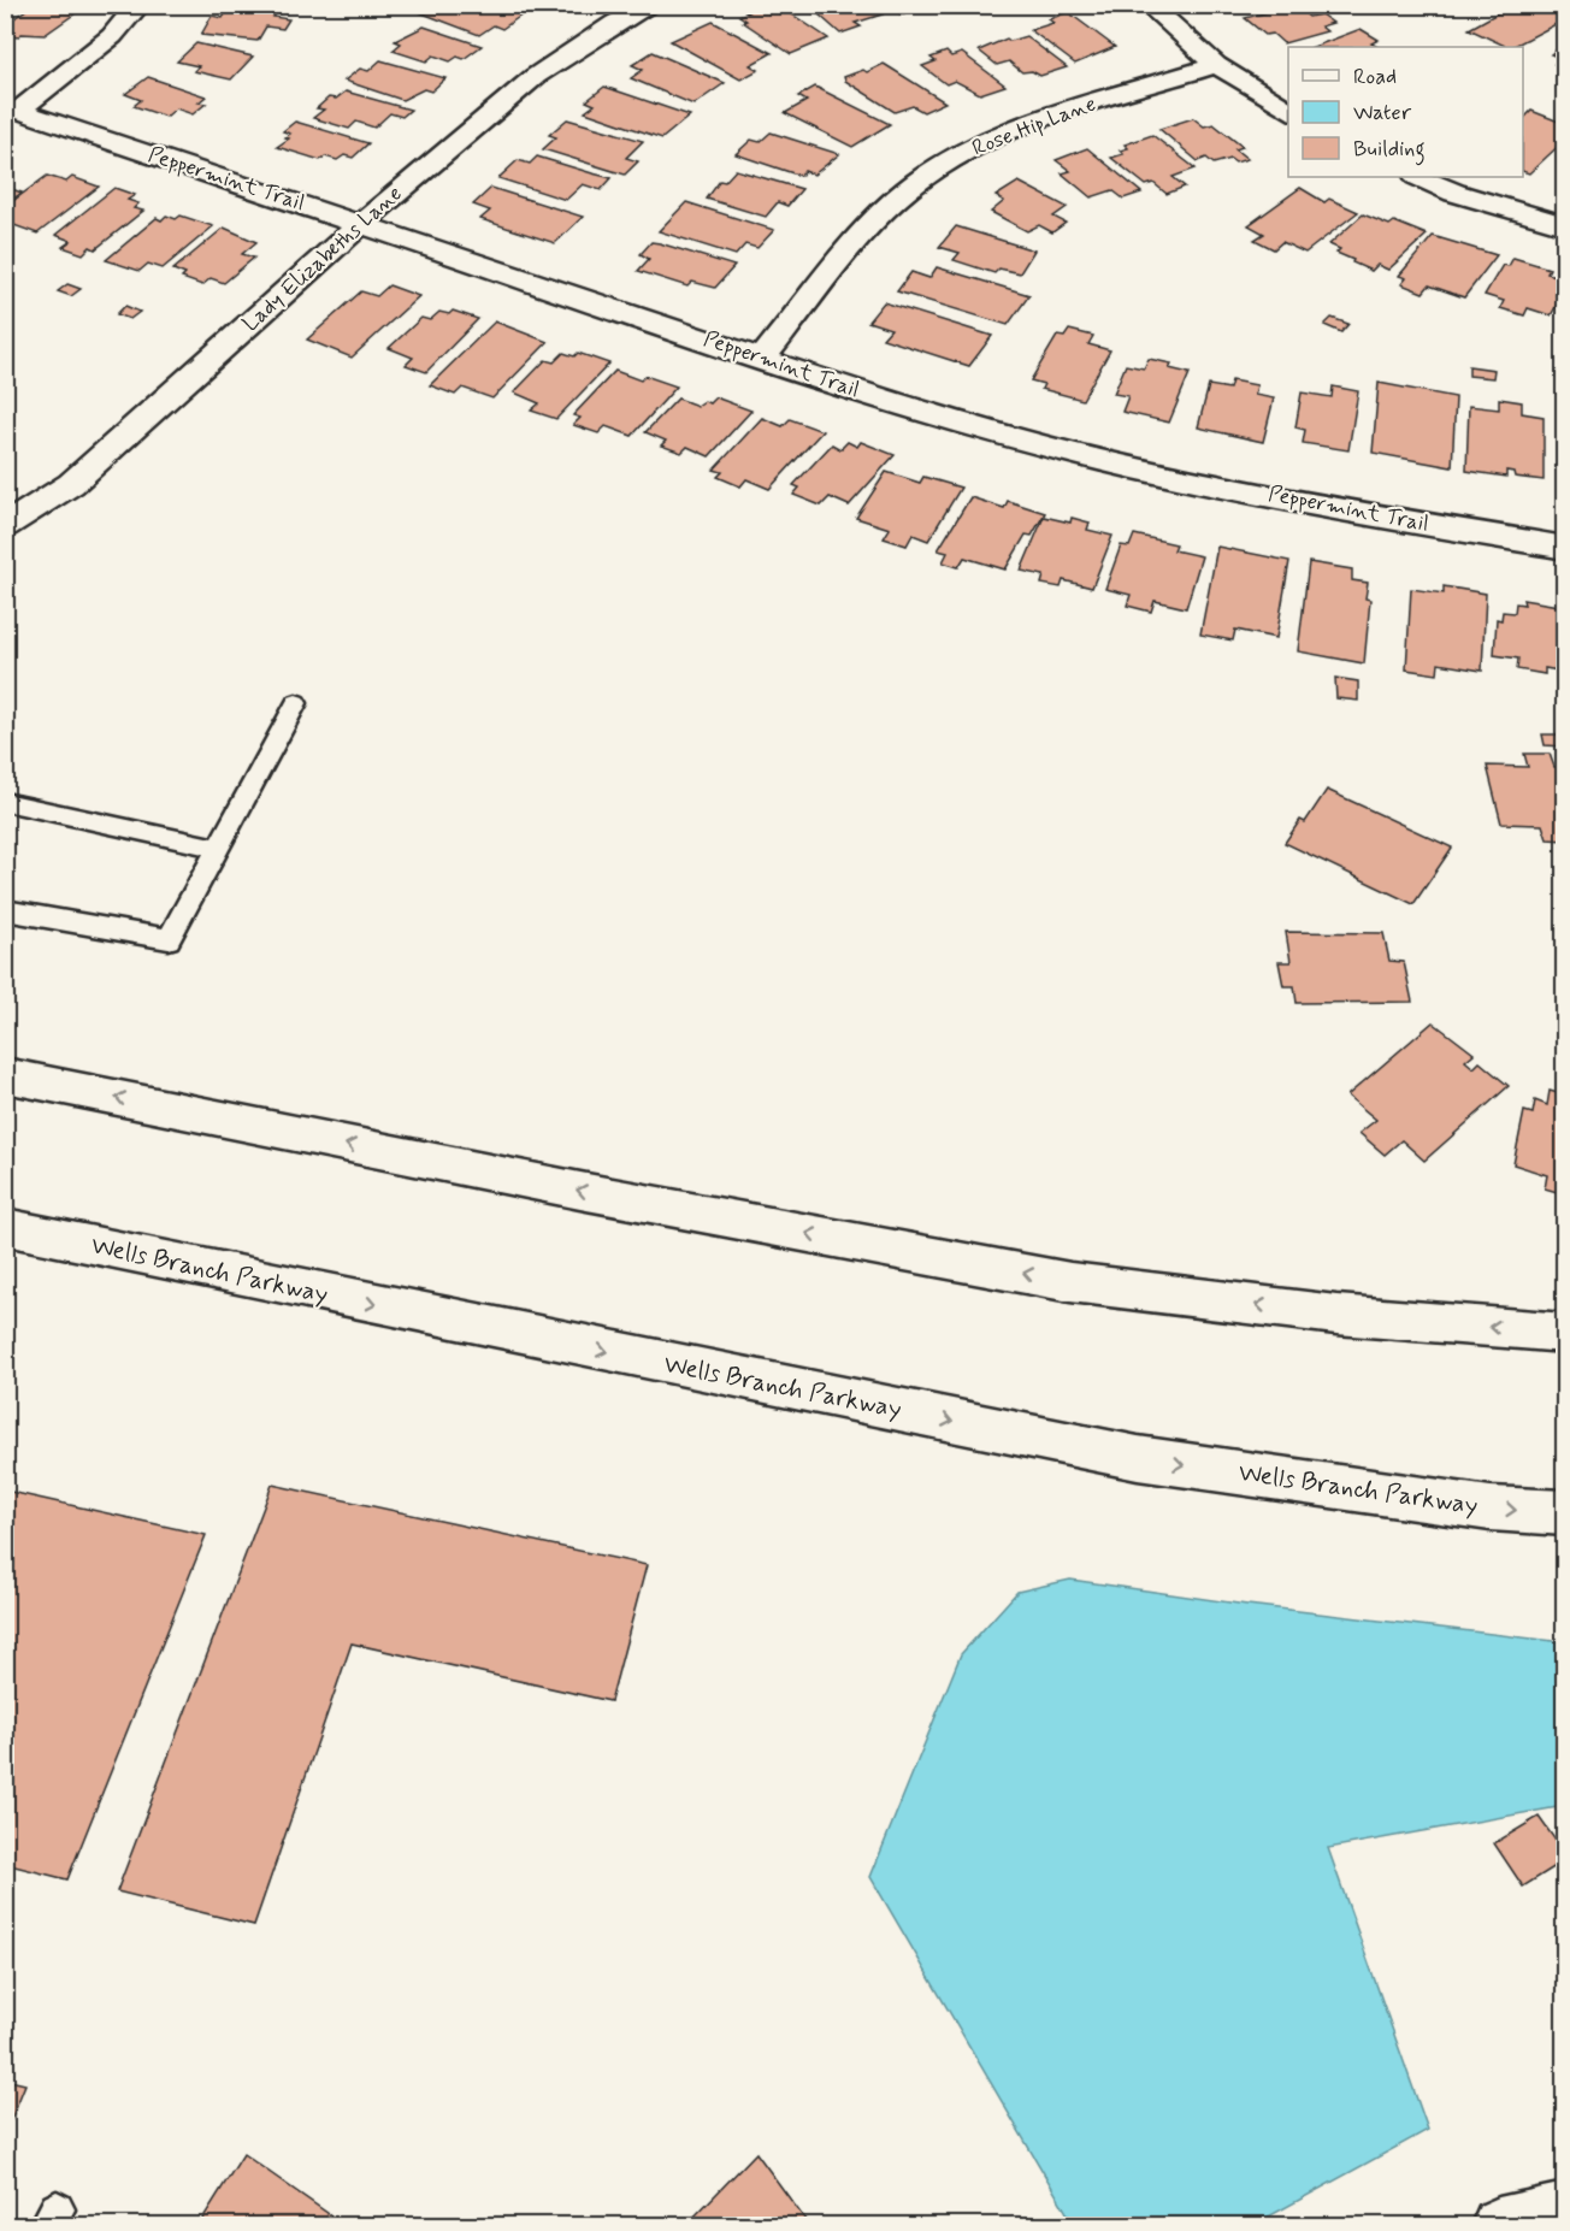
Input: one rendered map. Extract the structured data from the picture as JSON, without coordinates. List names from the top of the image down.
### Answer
{
  "streets": {
    "street": [
      "Rose Hip Lane",
      "Peppermint Trail",
      "Lady Elizabeths Lane",
      "Wells Branch Parkway"
    ]
  },
  "crossings": [
    ["Rose Hip Lane", "Peppermint Trail"],
    ["Peppermint Trail", "Lady Elizabeths Lane"]
  ],
  "legend": ["Road", "Water", "Building"]
}
